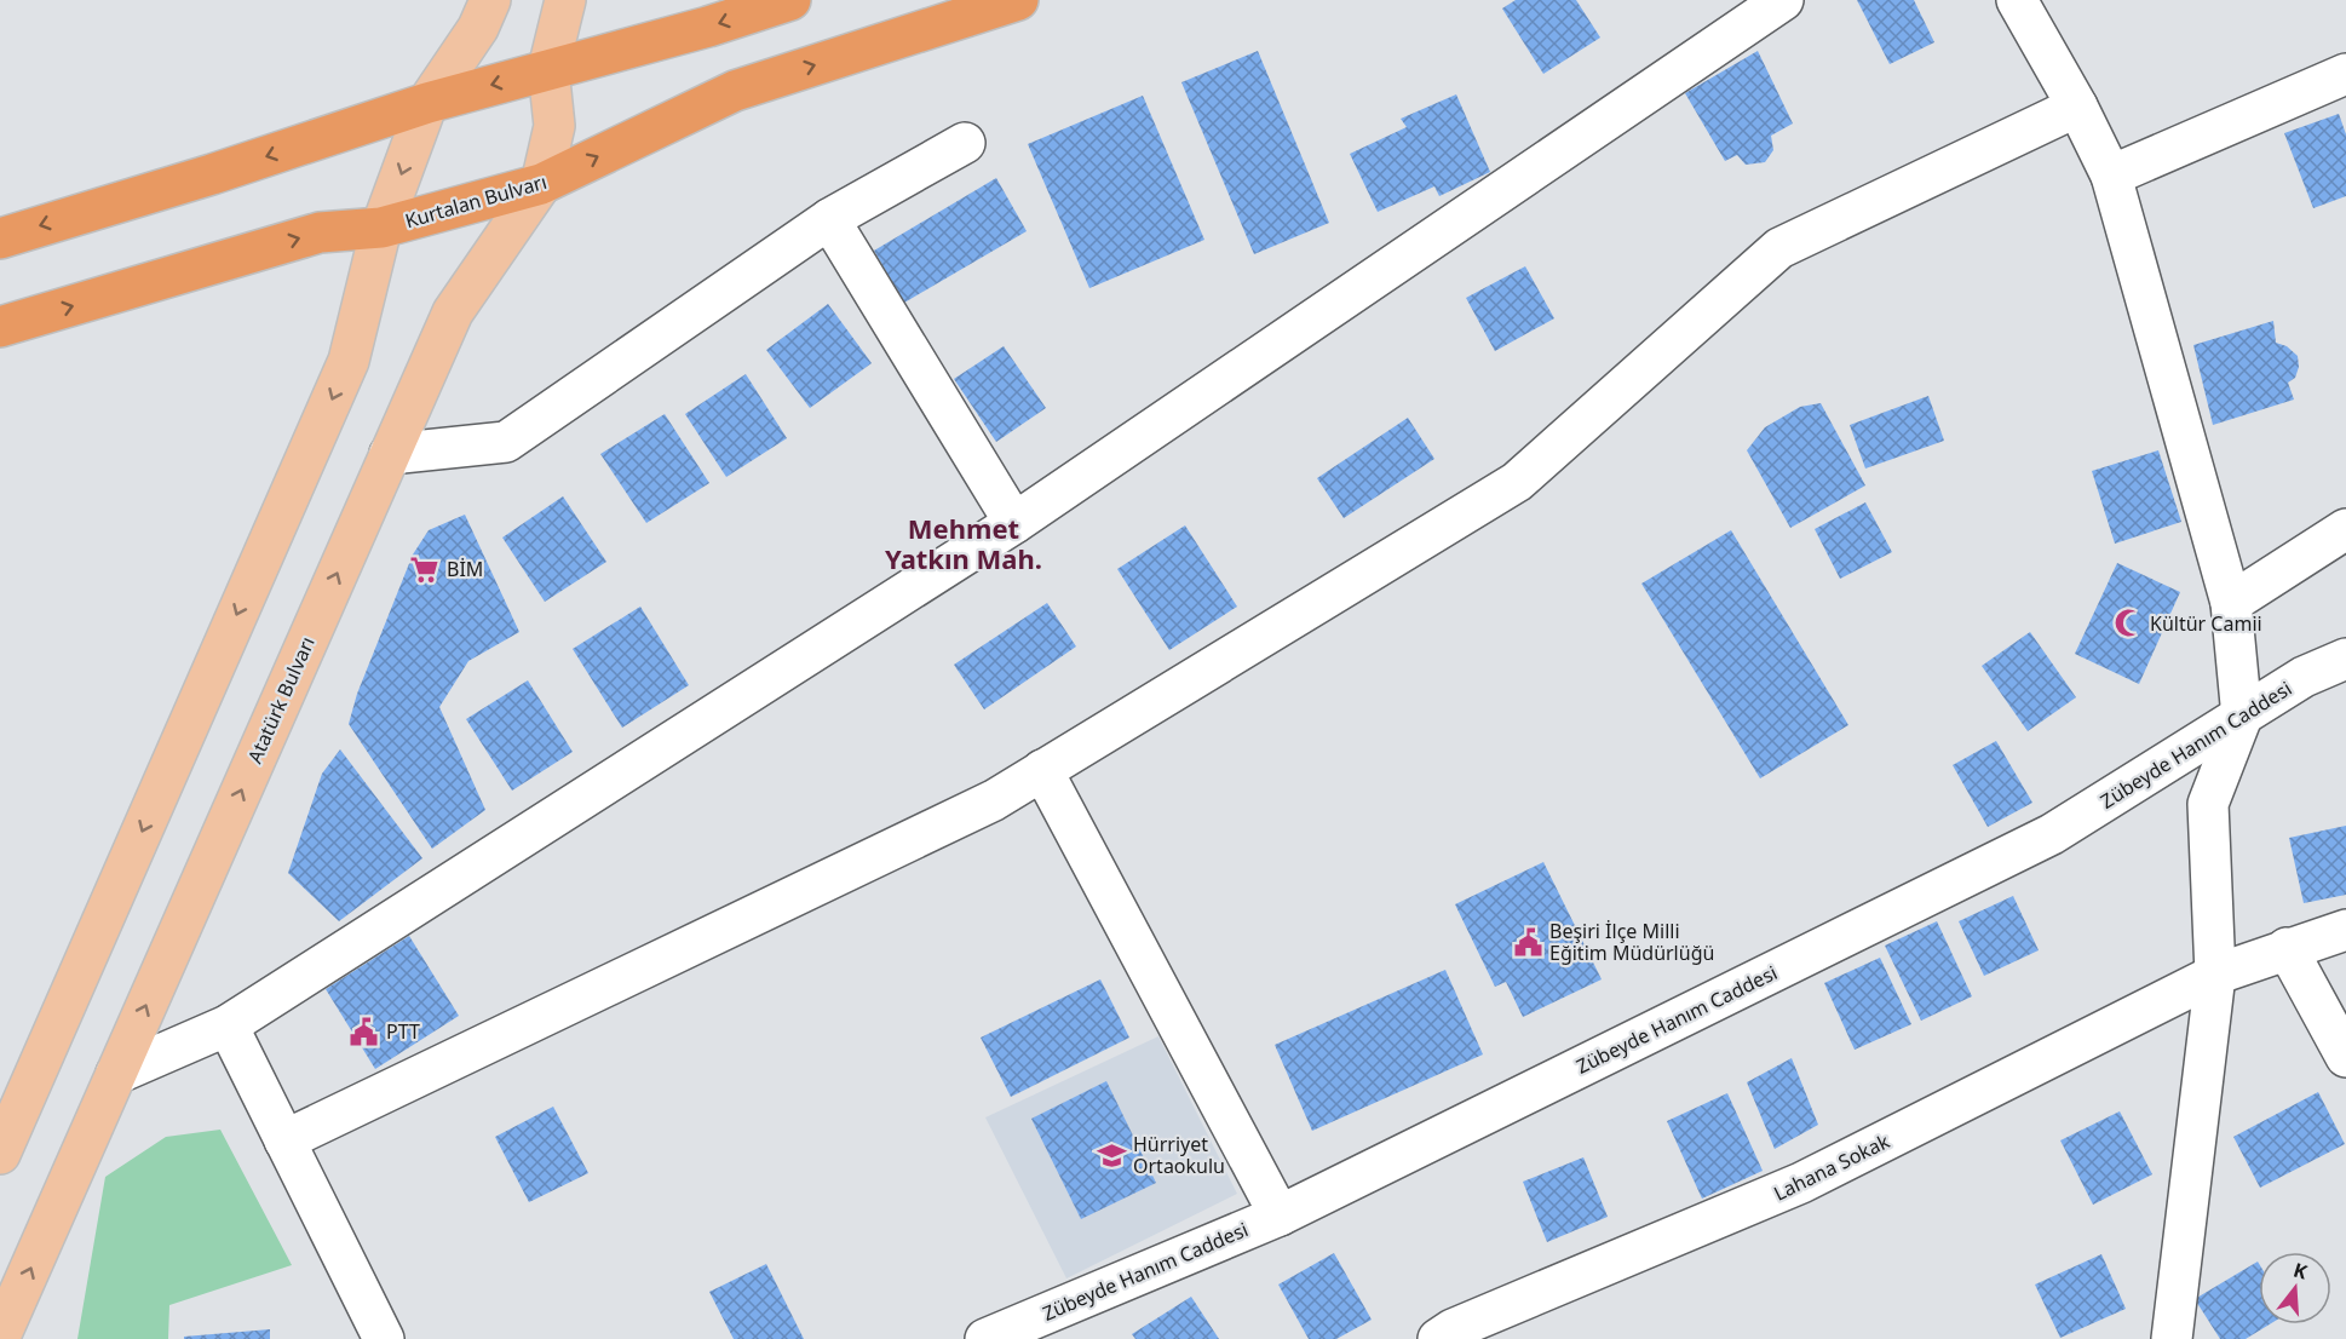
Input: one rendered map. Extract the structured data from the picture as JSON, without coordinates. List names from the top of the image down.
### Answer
{
  "streets": {
    "highway": ["Kurtalan Bulvarı"],
    "main road": ["Atatürk Bulvarı"],
    "street": ["Zübeyde Hanım Caddesi", "Lahana Sokak"]
  },
  "crossings": [
    ["Kurtalan Bulvarı", "Atatürk Bulvarı"]
  ],
  "districts": ["Mehmet Yatkın Mah."],
  "places": {
    "supermarket": ["BİM"],
    "mosque": ["Kültür Camii"],
    "public building": ["Beşiri İlçe Milli Eğitim Müdürlüğü", "PTT"],
    "school or university": ["Hürriyet Ortaokulu"]
  },
  "north": "top"
}
